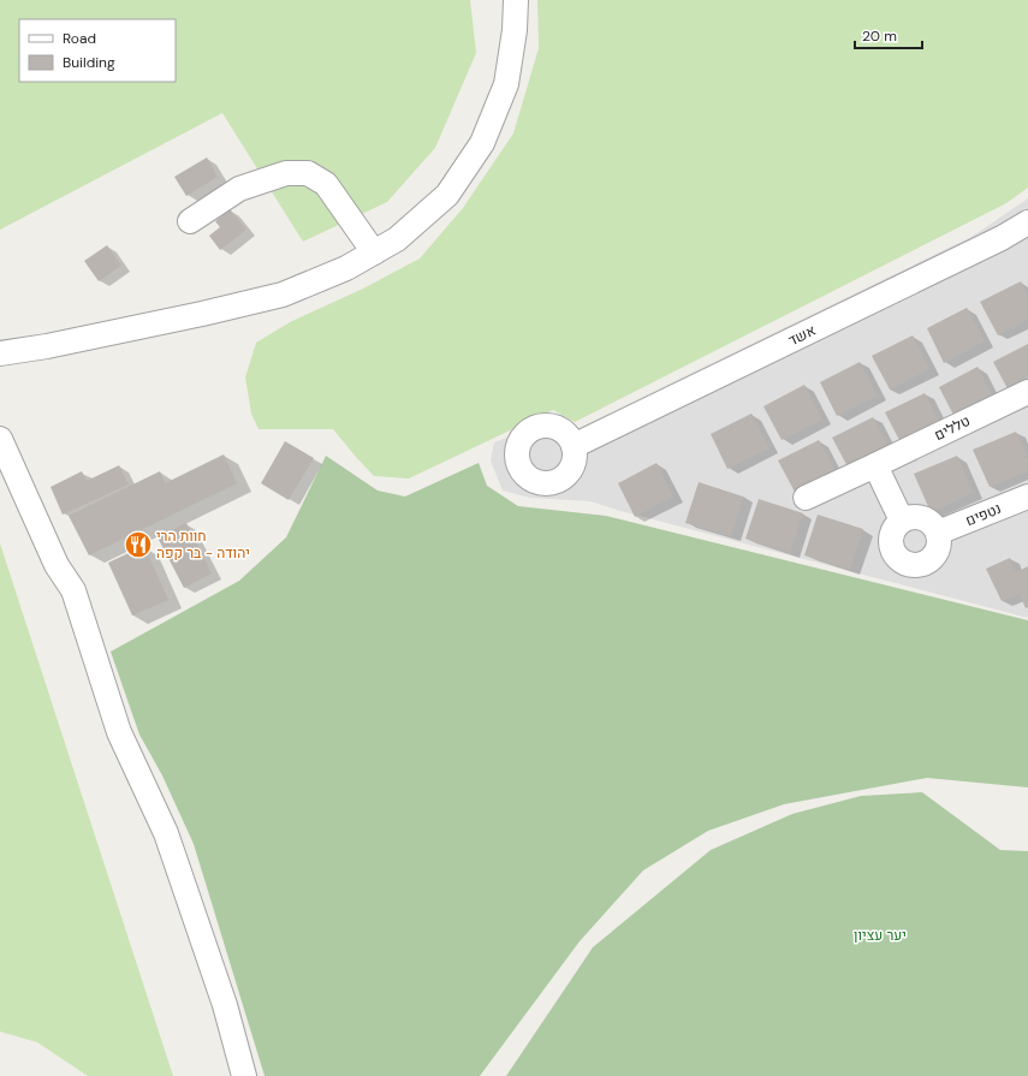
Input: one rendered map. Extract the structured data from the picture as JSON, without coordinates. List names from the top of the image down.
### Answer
{
  "streets": {
    "street": ["אשד", "טללים", "נטפים"]
  },
  "parks": ["יער עציון"],
  "places": {
    "restaurant": ["חוות הרי יהודה - בר קפה"]
  },
  "legend": ["Road", "Building"],
  "scale_bar": "20 m"
}
